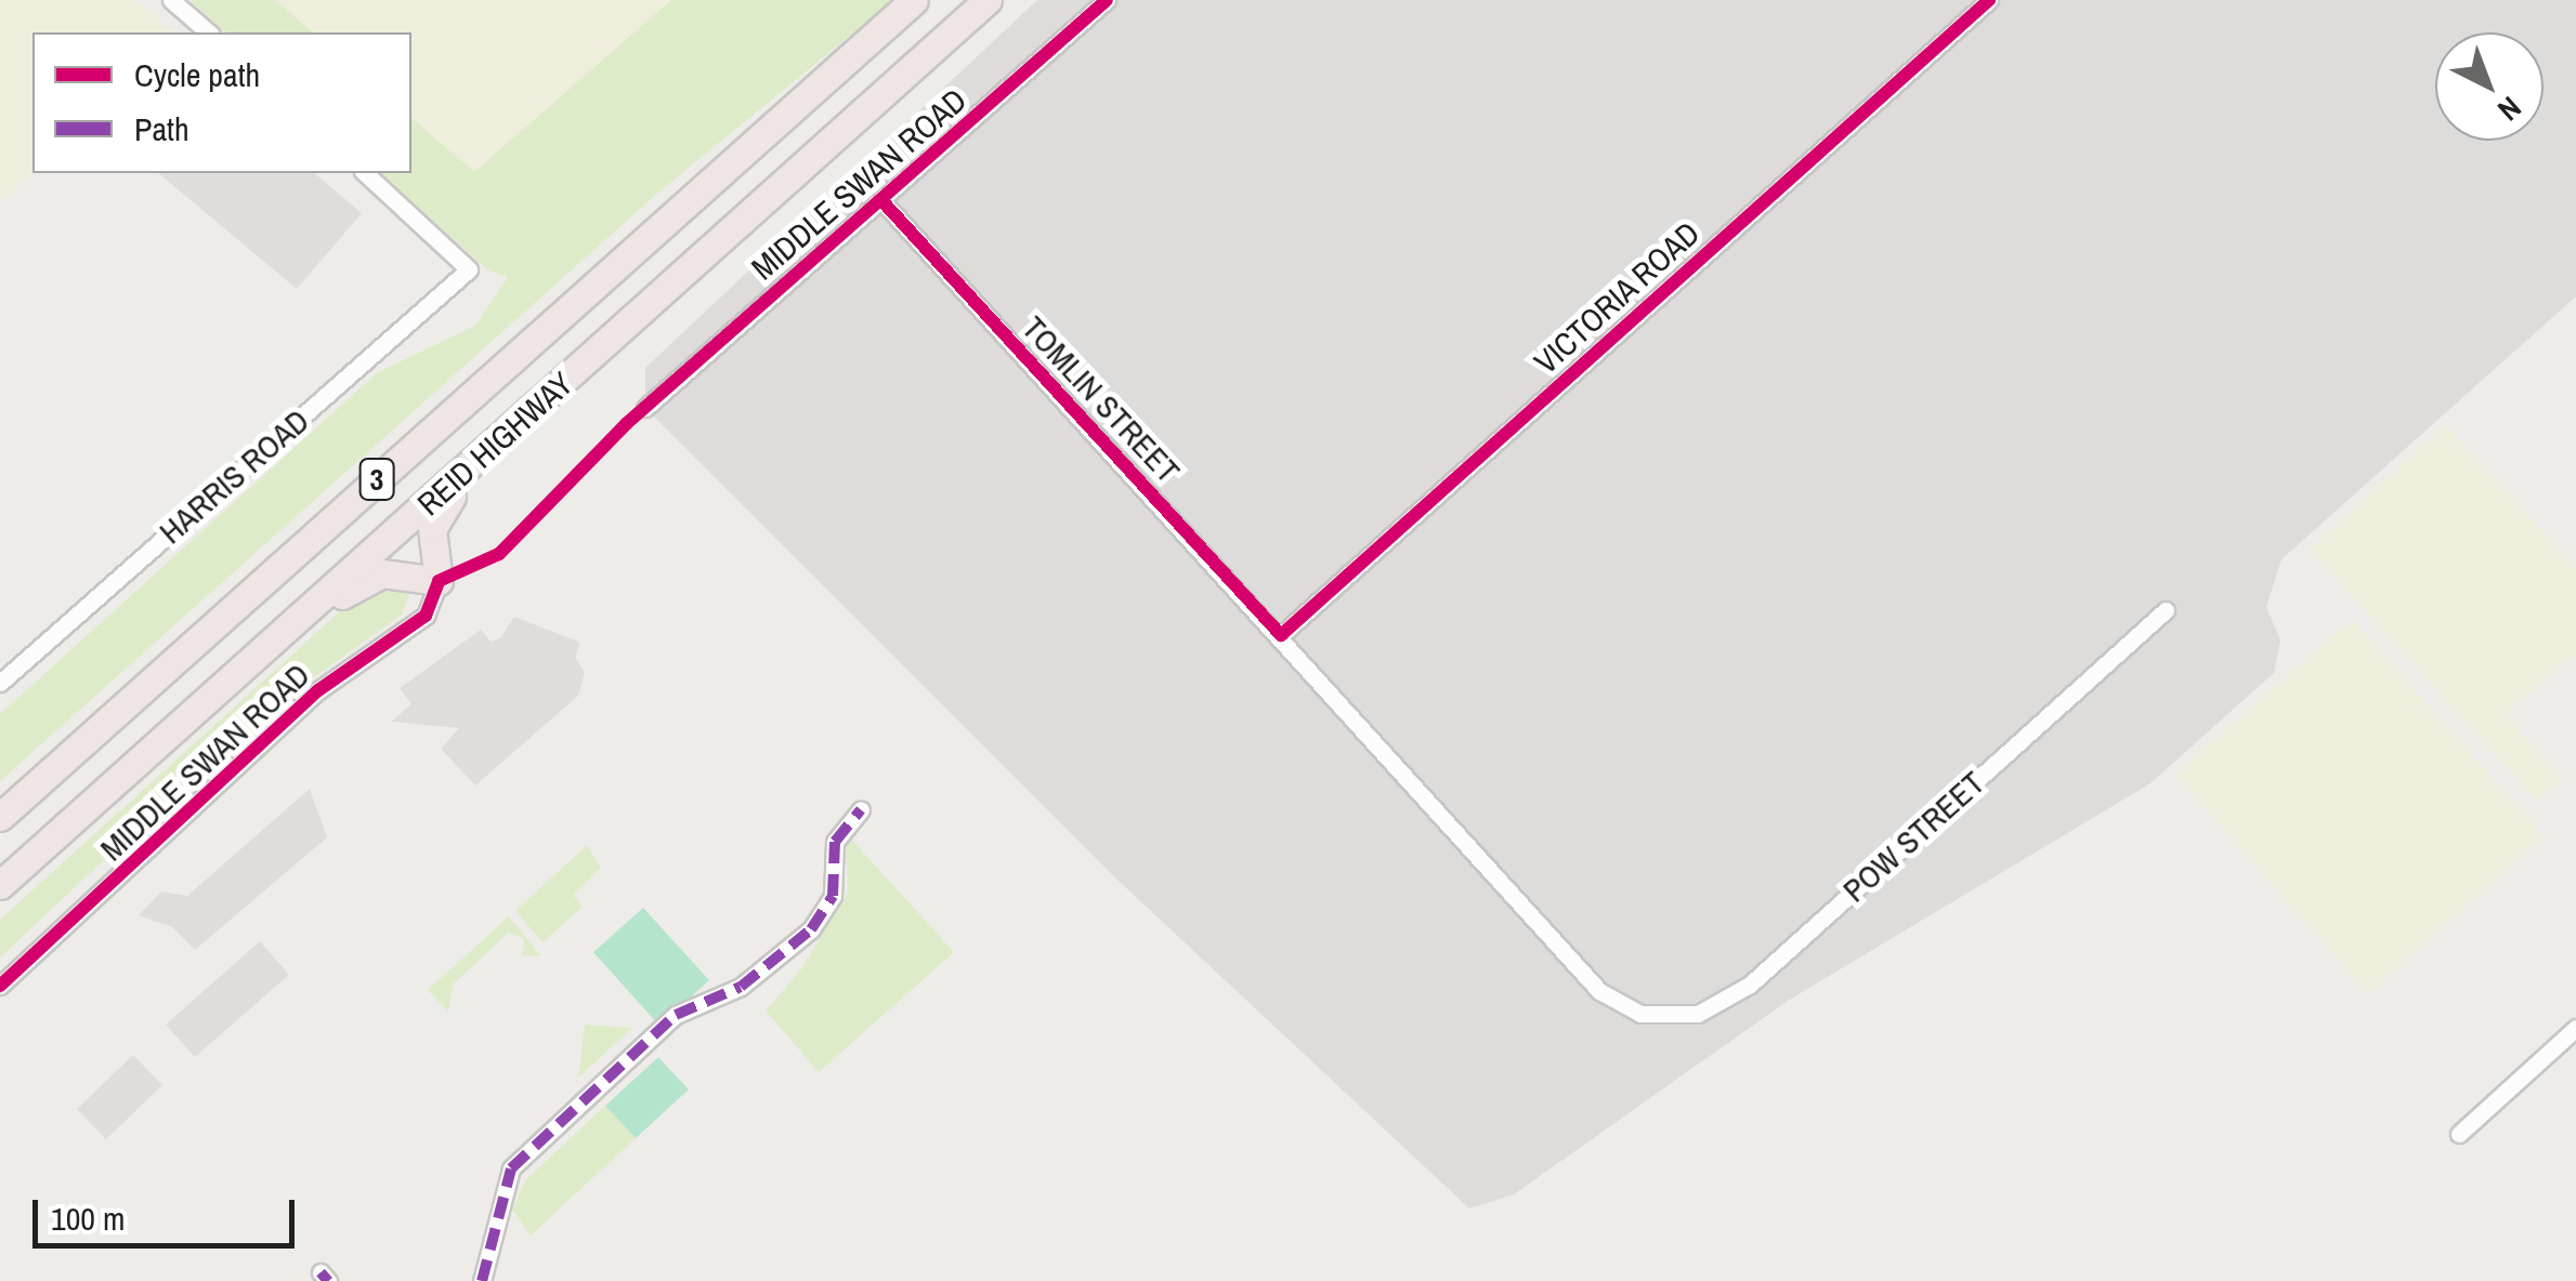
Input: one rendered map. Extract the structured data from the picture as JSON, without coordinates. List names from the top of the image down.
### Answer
{
  "streets": {
    "highway": ["REID HIGHWAY", "3"],
    "street": [
      "MIDDLE SWAN ROAD",
      "VICTORIA ROAD",
      "TOMLIN STREET",
      "HARRIS ROAD",
      "POW STREET"
    ]
  },
  "crossings": [
    ["MIDDLE SWAN ROAD", "TOMLIN STREET"],
    ["VICTORIA ROAD", "TOMLIN STREET"],
    ["TOMLIN STREET", "POW STREET"]
  ],
  "legend": ["Cycle path", "Path"],
  "scale_bar": "100 m",
  "north": "bottom right"
}
